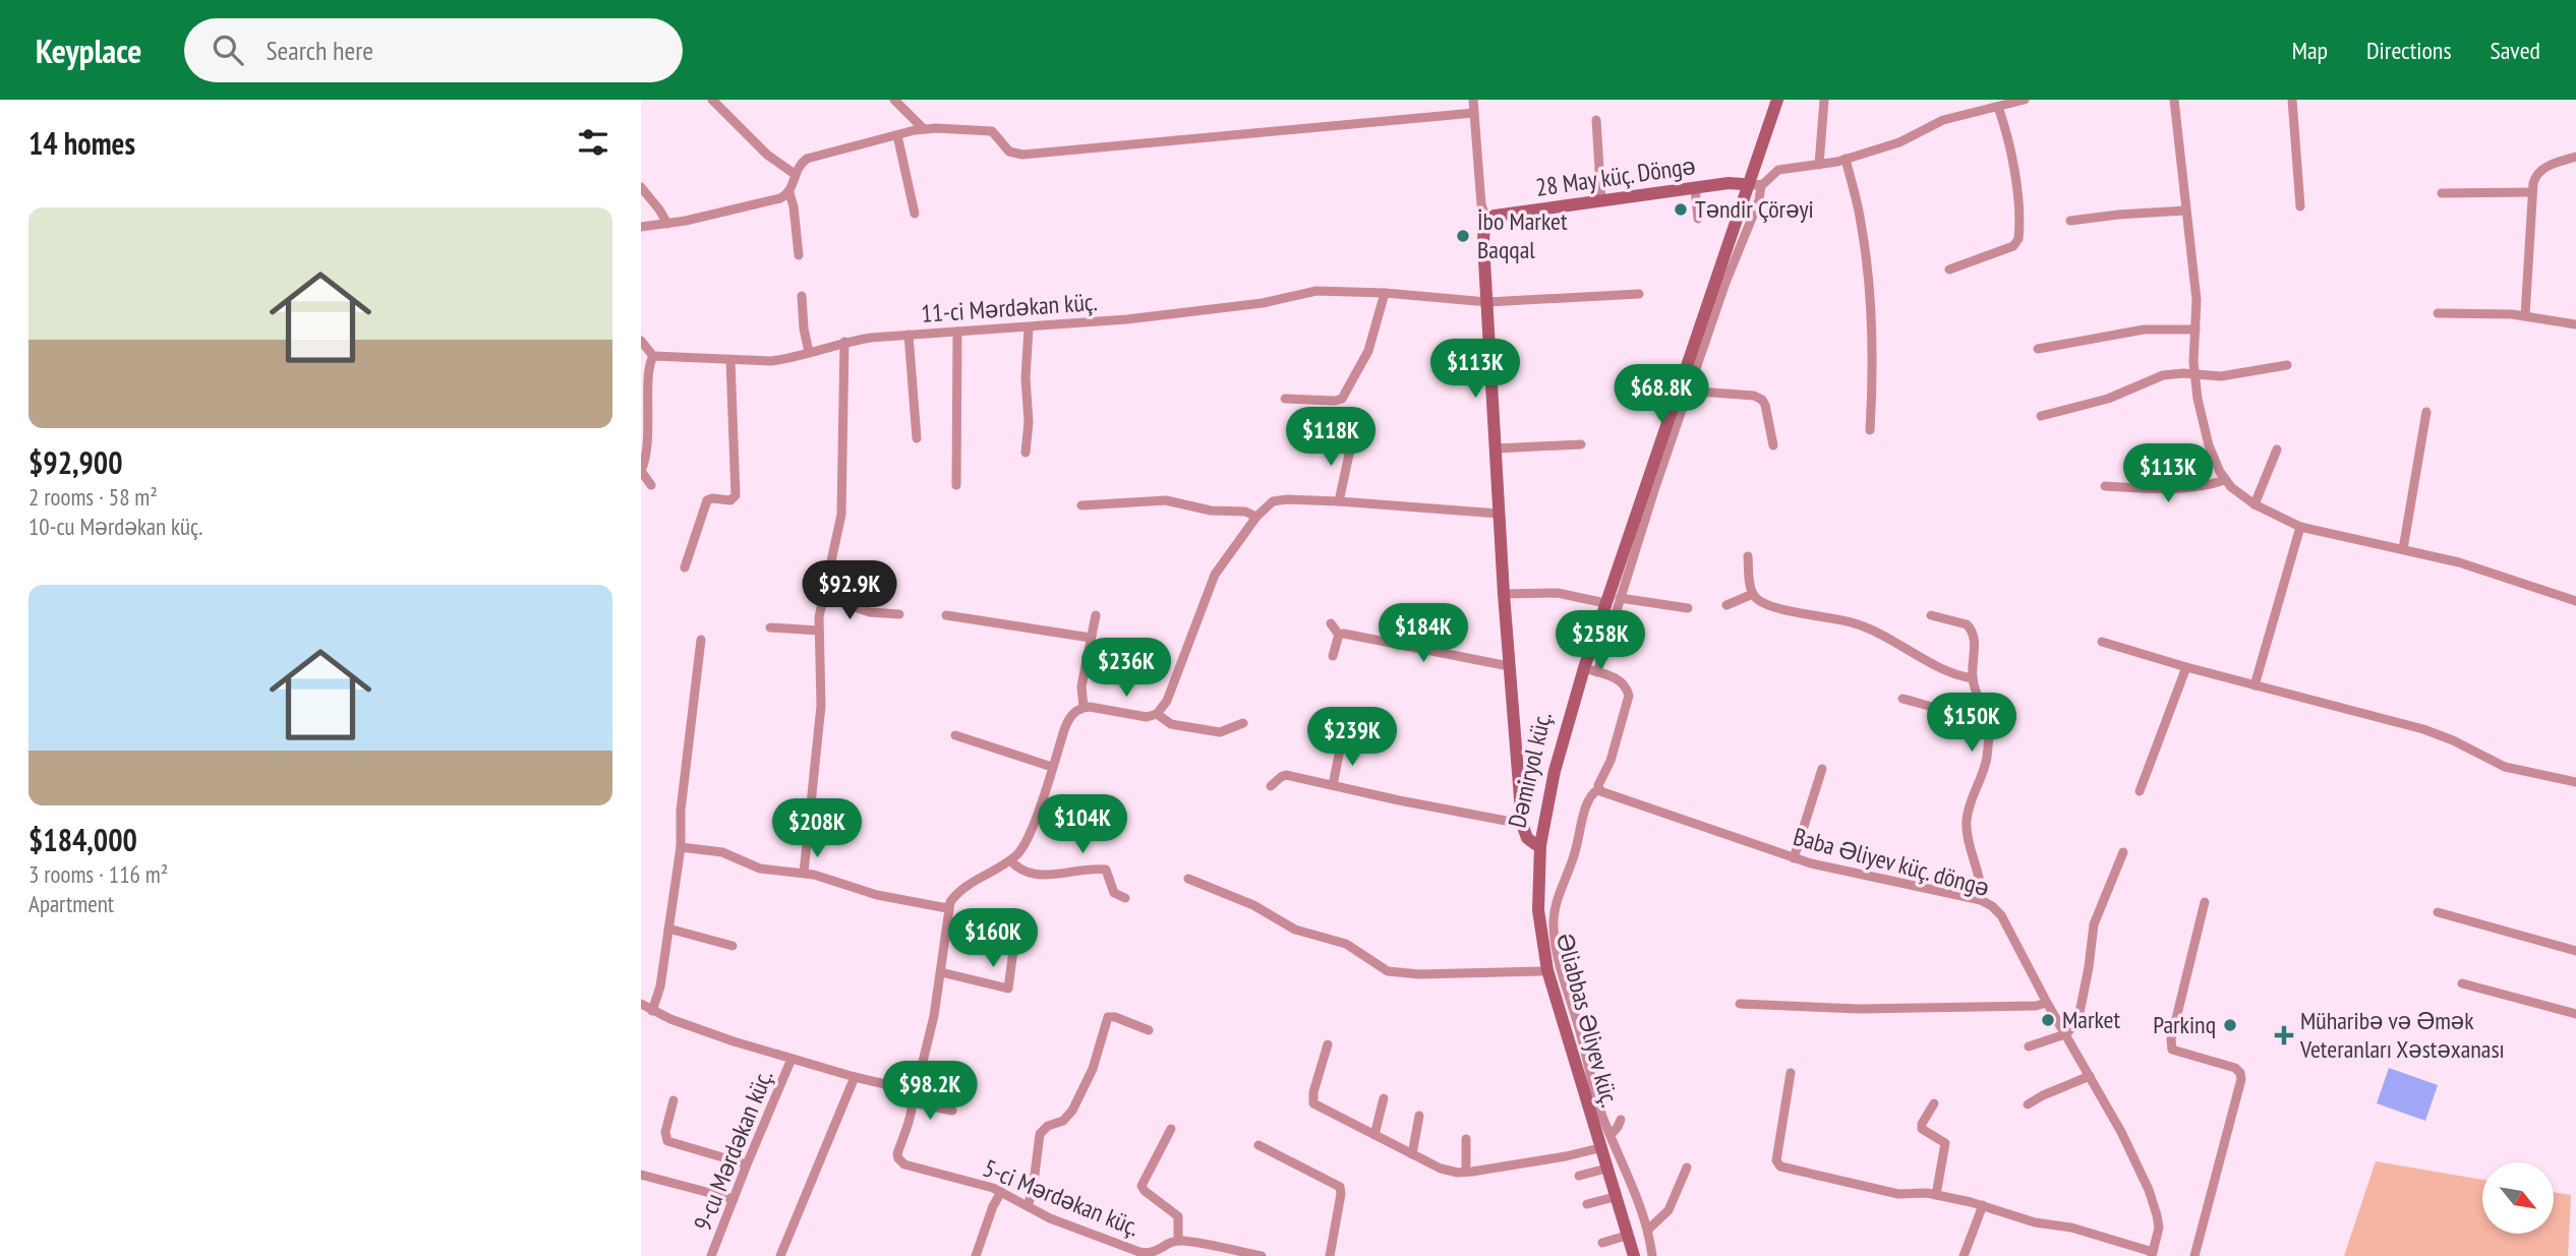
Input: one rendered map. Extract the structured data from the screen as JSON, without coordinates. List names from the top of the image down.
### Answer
{
  "streets": {
    "main road": ["28 May küç. Döngə", "Dəmiryol küç.", "Əliabbas Əliyev küç."],
    "street": [
      "11-ci Mərdəkan küç.",
      "Baba Əliyev küç. döngə",
      "9-cu Mərdəkan küç.",
      "5-ci Mərdəkan küç."
    ]
  },
  "crossings": [
    ["28 May küç. Döngə", "Dəmiryol küç."],
    ["Dəmiryol küç.", "Əliabbas Əliyev küç."]
  ],
  "places": {
    "other": [
      "Təndir Çörəyi",
      "İbo Market Baqqal",
      "Market",
      "Parkinq"
    ],
    "health": ["Müharibə və Əmək Veteranları Xəstəxanası"]
  },
  "north": "bottom right",
  "page": {
    "header": "Keyplace",
    "search": "Search here",
    "nav": ["Map", "Directions", "Saved"],
    "heading": "14 homes",
    "list": [
      {
        "name": "$92,900",
        "note": "2 rooms · 58 m² · 10-cu Mərdəkan küç."
      },
      {
        "name": "$184,000",
        "note": "3 rooms · 116 m² · Apartment"
      }
    ],
    "price": [
      "$113K",
      "$68.8K",
      "$118K",
      "$113K",
      "$92.9K",
      "$184K",
      "$258K",
      "$236K",
      "$150K",
      "$239K",
      "$104K",
      "$208K",
      "$160K",
      "$98.2K"
    ]
  }
}
